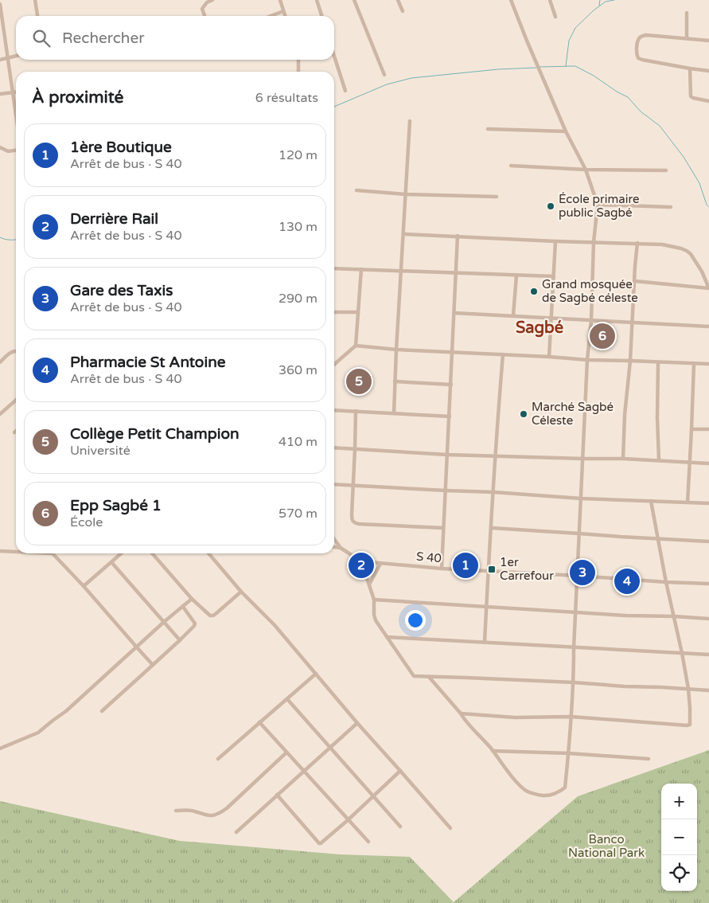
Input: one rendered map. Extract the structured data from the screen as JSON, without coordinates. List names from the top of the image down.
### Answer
{
  "streets": {
    "street": ["S 40"]
  },
  "districts": ["Sagbé"],
  "parks": ["Banco National Park"],
  "places": {
    "other": ["École primaire public Sagbé", "Grand mosquée de Sagbé céleste", "Marché Sagbé Céleste"],
    "transit": ["1er Carrefour"]
  },
  "page": {
    "search": "Rechercher",
    "heading": ["À proximité", "6 résultats"],
    "list": [
      {
        "mark": "1",
        "name": "1ère Boutique",
        "note": "Arrêt de bus · S 40",
        "value": "120 m"
      },
      {
        "mark": "2",
        "name": "Derrière Rail",
        "note": "Arrêt de bus · S 40",
        "value": "130 m"
      },
      {
        "mark": "3",
        "name": "Gare des Taxis",
        "note": "Arrêt de bus · S 40",
        "value": "290 m"
      },
      {
        "mark": "4",
        "name": "Pharmacie St Antoine",
        "note": "Arrêt de bus · S 40",
        "value": "360 m"
      },
      {
        "mark": "5",
        "name": "Collège Petit Champion",
        "note": "Université",
        "value": "410 m"
      },
      {
        "mark": "6",
        "name": "Epp Sagbé 1",
        "note": "École",
        "value": "570 m"
      }
    ],
    "pins": [
      "6",
      "5",
      "1",
      "2",
      "3",
      "4"
    ],
    "map_buttons": ["+", "−"]
  }
}
